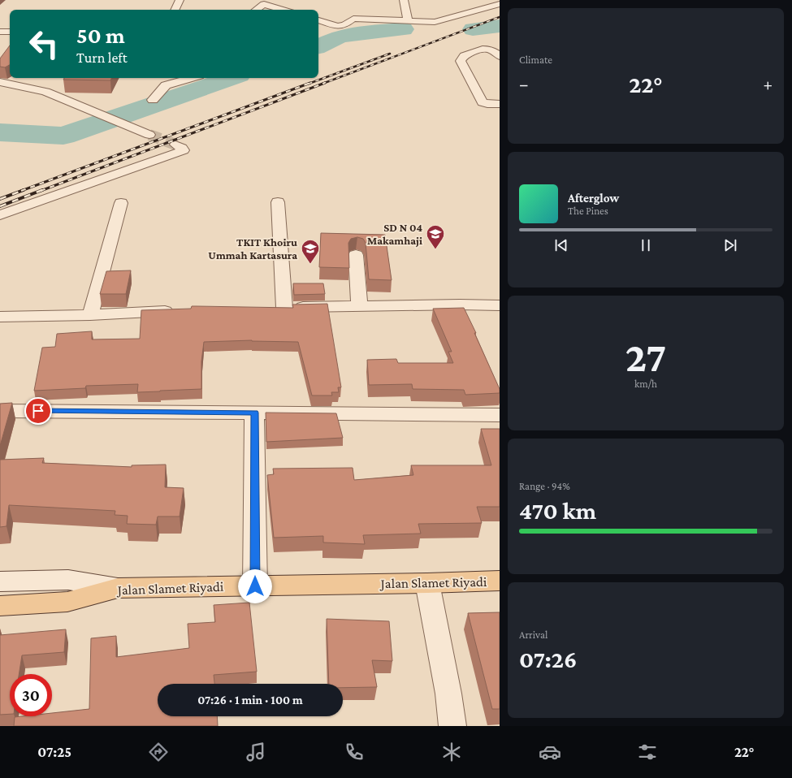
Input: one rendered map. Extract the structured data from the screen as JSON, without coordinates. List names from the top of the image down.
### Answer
{
  "streets": {
    "main road": ["Jalan Slamet Riyadi"]
  },
  "places": {
    "school or university": ["SD N 04 Makamhaji", "TKIT Khoiru Ummah Kartasura"]
  },
  "page": {
    "tile": [
      "Climate",
      ["27", "km/h"],
      ["Range · 94%", "470 km"],
      ["Arrival", "07:26"]
    ],
    "turn": ["50 m", "Turn left"],
    "heat": ["−", "22°", "+"],
    "song": ["Afterglow", "The Pines"],
    "limit": "30",
    "trip": "07:26 · 1 min · 100 m",
    "tabs": ["07:25", "22°"]
  }
}
